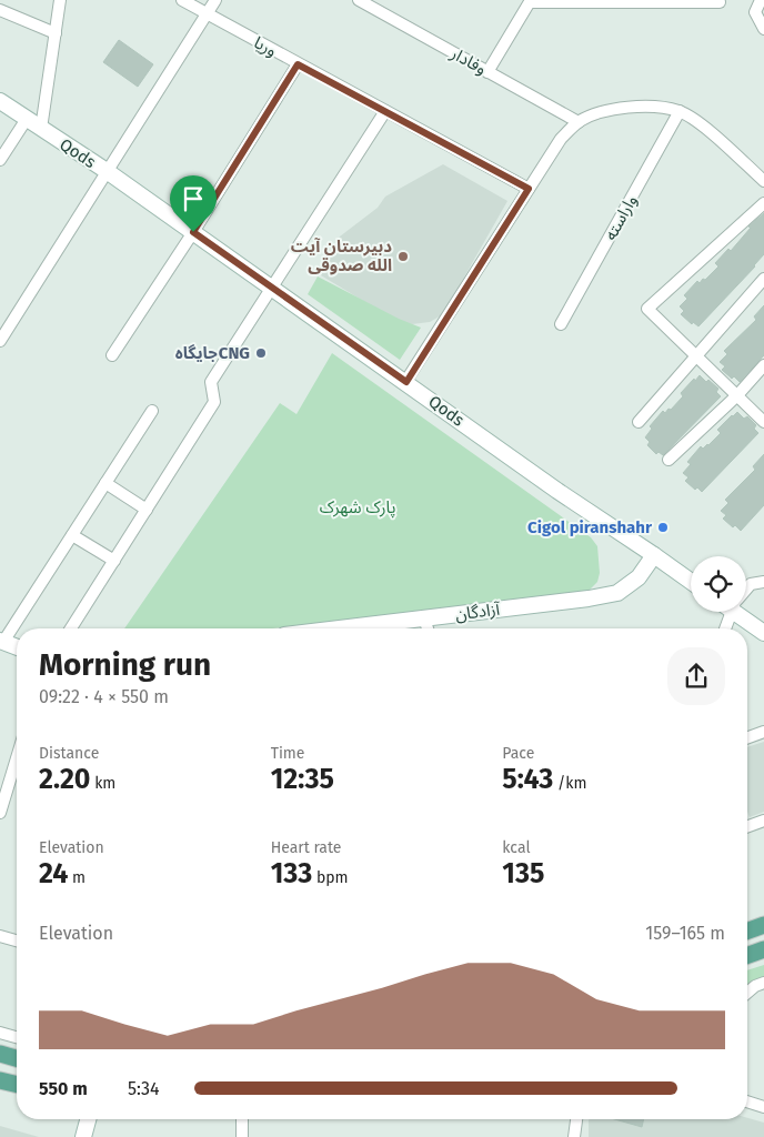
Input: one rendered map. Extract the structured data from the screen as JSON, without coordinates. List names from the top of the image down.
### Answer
{
  "streets": {
    "main road": ["Qods", "آزادگان"],
    "street": ["وریا", "وفادار", "واراسته"]
  },
  "crossings": [
    ["Qods", "آزادگان"]
  ],
  "parks": ["پارک شهرک"],
  "places": ["دبیرستان آیت الله صدوقی", "جایگاهCNG", "Cigol piranshahr"],
  "page": {
    "heading": ["Morning run", "09:22 · 4 × 550 m"],
    "stats": [
      ["Distance", "2.20 km"],
      ["Time", "12:35"],
      ["Pace", "5:43 /km"],
      ["Elevation", "24 m"],
      ["Heart rate", "133 bpm"],
      ["kcal", "135"]
    ],
    "chart": ["Elevation", "159–165 m"],
    "list": [
      {
        "name": "550 m",
        "note": "5:34"
      }
    ]
  }
}
